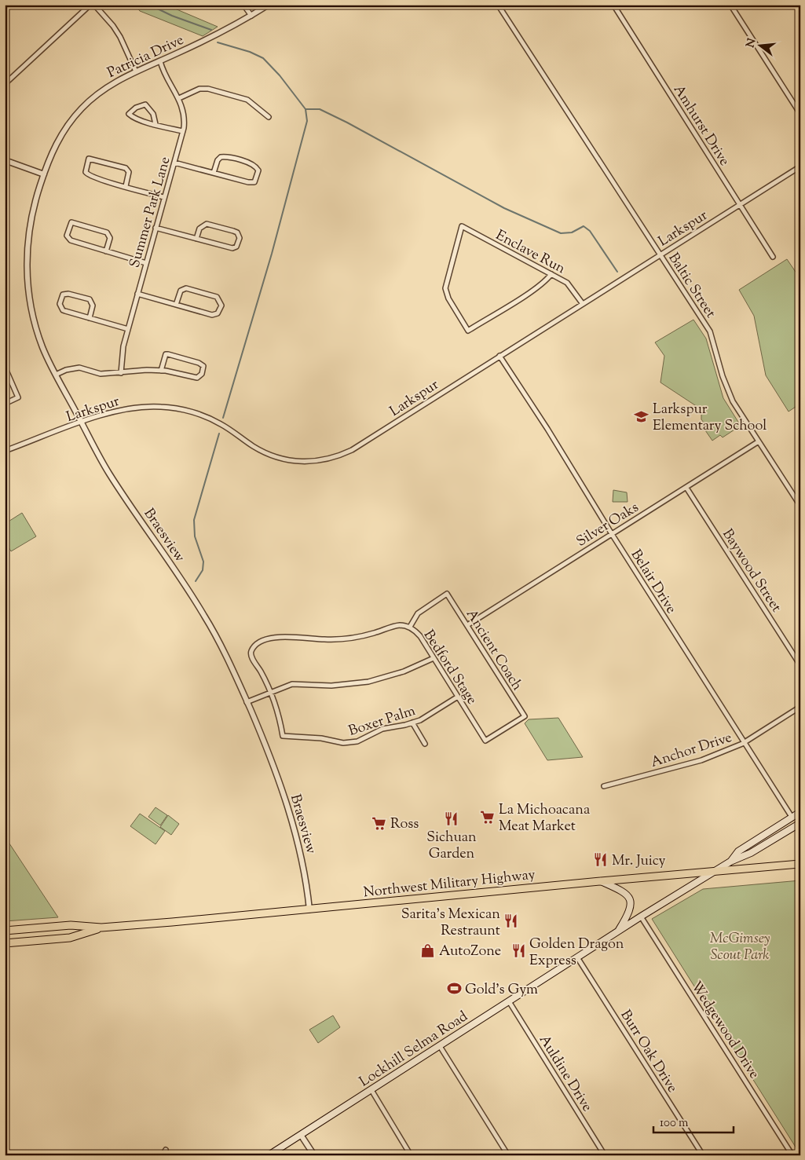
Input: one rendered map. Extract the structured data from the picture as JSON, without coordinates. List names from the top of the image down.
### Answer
{
  "streets": {
    "main road": ["Northwest Military Highway", "Lockhill Selma Road"],
    "street": [
      "Patricia Drive",
      "Amhurst Drive",
      "Summer Park Lane",
      "Larkspur",
      "Enclave Run",
      "Baltic Street",
      "Silver Oaks",
      "Braesview",
      "Baywood Street",
      "Belair Drive",
      "Ancient Coach",
      "Bedford Stage",
      "Boxer Palm",
      "Anchor Drive",
      "Wedgewood Drive",
      "Burr Oak Drive",
      "Auldine Drive"
    ]
  },
  "crossings": [
    ["Patricia Drive", "Summer Park Lane"],
    ["Patricia Drive", "Braesview"],
    ["Amhurst Drive", "Larkspur"],
    ["Larkspur", "Enclave Run"],
    ["Larkspur", "Baltic Street"],
    ["Larkspur", "Braesview"],
    ["Larkspur", "Belair Drive"],
    ["Baltic Street", "Silver Oaks"],
    ["Silver Oaks", "Baywood Street"],
    ["Silver Oaks", "Belair Drive"],
    ["Silver Oaks", "Ancient Coach"],
    ["Braesview", "Northwest Military Highway"],
    ["Belair Drive", "Anchor Drive"],
    ["Belair Drive", "Lockhill Selma Road"],
    ["Ancient Coach", "Bedford Stage"],
    ["Bedford Stage", "Boxer Palm"],
    ["Northwest Military Highway", "Lockhill Selma Road"],
    ["Wedgewood Drive", "Lockhill Selma Road"],
    ["Lockhill Selma Road", "Burr Oak Drive"],
    ["Lockhill Selma Road", "Auldine Drive"]
  ],
  "parks": ["McGimsey Scout Park"],
  "places": {
    "school or university": ["Larkspur Elementary School"],
    "supermarket": ["La Michoacana Meat Market", "Ross"],
    "restaurant": [
      "Sichuan Garden",
      "Mr. Juicy",
      "Sarita's Mexican Restraunt",
      "Golden Dragon Express"
    ],
    "shop": ["AutoZone"],
    "sports": ["Gold's Gym"]
  },
  "scale_bar": "100 m",
  "north": "left"
}
